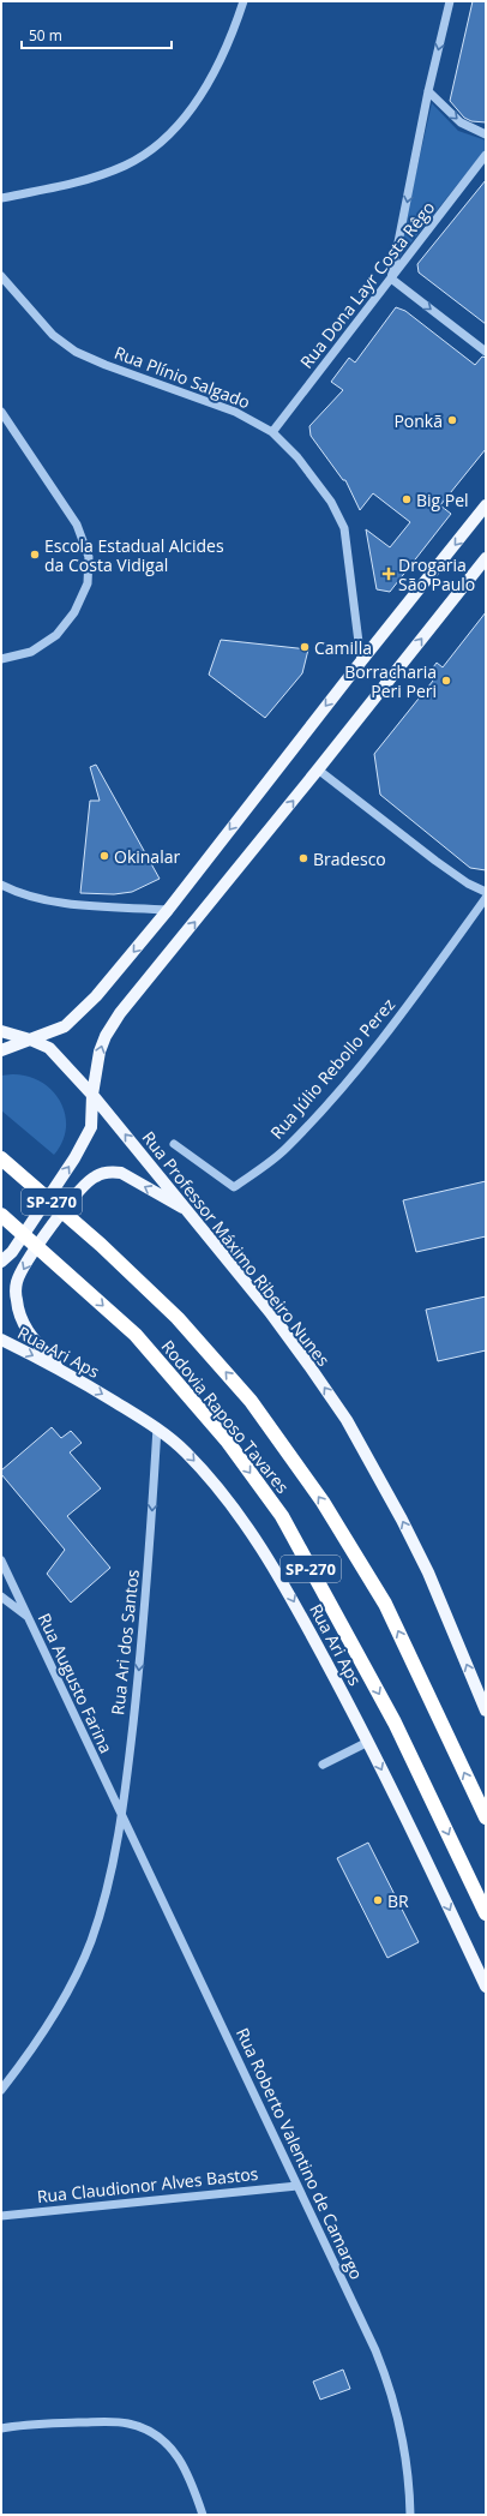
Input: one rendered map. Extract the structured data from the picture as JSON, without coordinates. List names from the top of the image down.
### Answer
{
  "streets": {
    "highway": ["SP-270", "Rodovia Raposo Tavares"],
    "main road": ["Rua Professor Máximo Ribeiro Nunes", "Rua Ari Aps"],
    "street": [
      "Rua Dona Layr Costa Rêgo",
      "Rua Plínio Salgado",
      "Rua Júlio Rebollo Perez",
      "Rua Ari dos Santos",
      "Rua Augusto Farina",
      "Rua Roberto Valentino de Camargo",
      "Rua Claudionor Alves Bastos"
    ]
  },
  "crossings": [
    ["Rua Dona Layr Costa Rêgo", "Rua Plínio Salgado"],
    ["Rua Ari Aps", "Rua Ari dos Santos"],
    ["Rua Ari dos Santos", "Rua Augusto Farina"],
    ["Rua Ari dos Santos", "Rua Roberto Valentino de Camargo"],
    ["Rua Augusto Farina", "Rua Roberto Valentino de Camargo"],
    ["Rua Roberto Valentino de Camargo", "Rua Claudionor Alves Bastos"]
  ],
  "one_way": ["Rua Professor Máximo Ribeiro Nunes", "Rua Ari Aps", "Rua Ari dos Santos"],
  "places": {
    "other": [
      "Ponkã",
      "Big Pel",
      "Escola Estadual Alcides da Costa Vidigal",
      "Camilla",
      "Borracharia Peri Peri",
      "Okinalar",
      "Bradesco",
      "BR"
    ],
    "health": ["Drogaria São Paulo"]
  },
  "scale_bar": "50 m"
}
